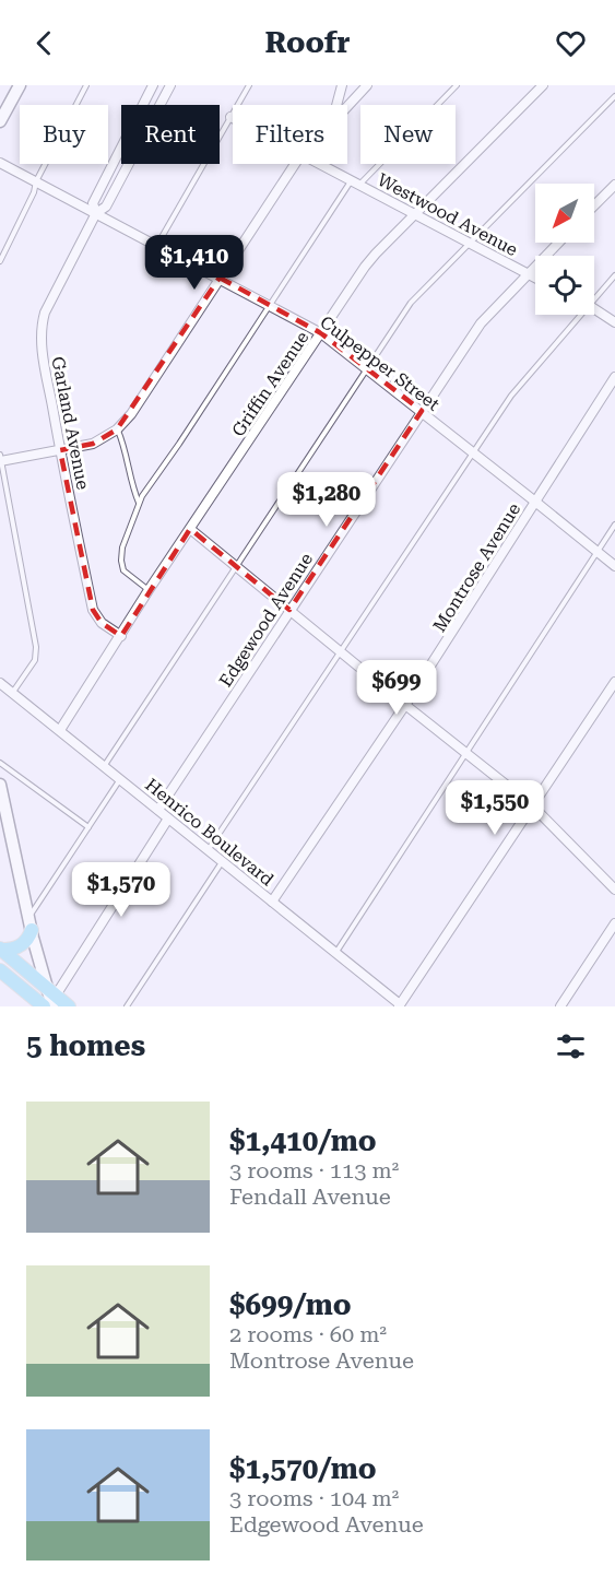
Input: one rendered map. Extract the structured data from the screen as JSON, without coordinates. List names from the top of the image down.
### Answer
{
  "streets": {
    "street": [
      "Westwood Avenue",
      "Culpepper Street",
      "Griffin Avenue",
      "Garland Avenue",
      "Montrose Avenue",
      "Edgewood Avenue",
      "Henrico Boulevard"
    ]
  },
  "crossings": [
    ["Westwood Avenue", "Griffin Avenue"],
    ["Westwood Avenue", "Edgewood Avenue"],
    ["Culpepper Street", "Griffin Avenue"],
    ["Culpepper Street", "Garland Avenue"],
    ["Culpepper Street", "Montrose Avenue"],
    ["Culpepper Street", "Edgewood Avenue"],
    ["Griffin Avenue", "Garland Avenue"],
    ["Griffin Avenue", "Henrico Boulevard"],
    ["Montrose Avenue", "Henrico Boulevard"],
    ["Edgewood Avenue", "Henrico Boulevard"]
  ],
  "north": "bottom left",
  "page": {
    "header": "Roofr",
    "chip": [
      "Buy",
      "Rent",
      "Filters",
      "New"
    ],
    "price": [
      "$1,410",
      "$1,280",
      "$699",
      "$1,550",
      "$1,570"
    ],
    "heading": "5 homes",
    "list": [
      {
        "name": "$1,410/mo",
        "note": "3 rooms · 113 m² · Fendall Avenue"
      },
      {
        "name": "$699/mo",
        "note": "2 rooms · 60 m² · Montrose Avenue"
      },
      {
        "name": "$1,570/mo",
        "note": "3 rooms · 104 m² · Edgewood Avenue"
      }
    ]
  }
}
